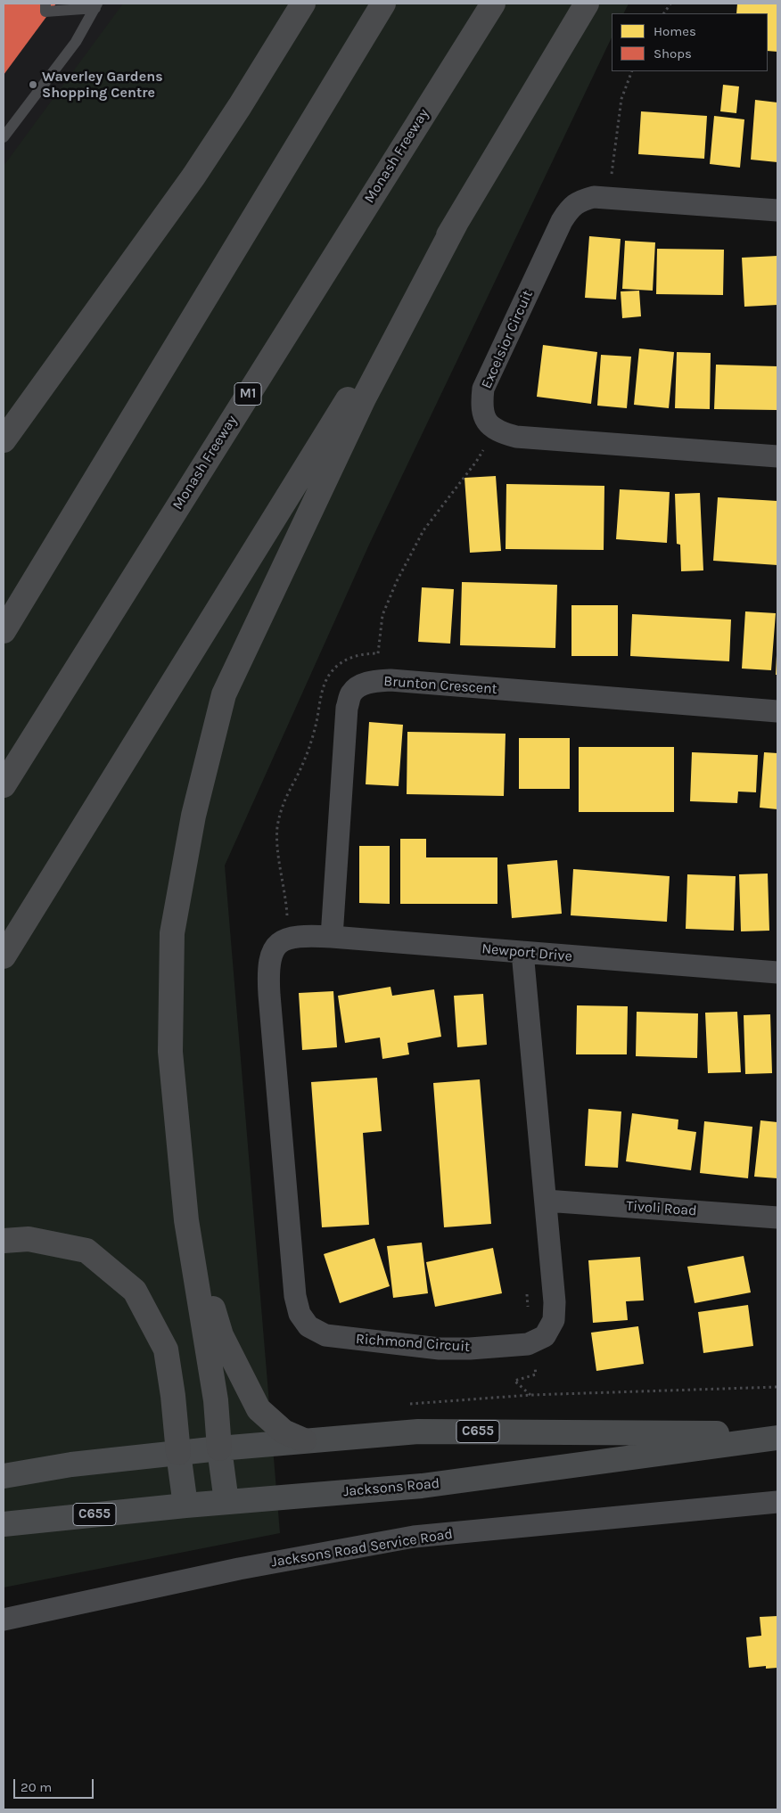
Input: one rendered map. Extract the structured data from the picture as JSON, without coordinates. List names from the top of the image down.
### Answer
{
  "streets": {
    "highway": ["Monash Freeway", "M1"],
    "main road": ["C655", "Jacksons Road"],
    "street": [
      "Excelsior Circuit",
      "Brunton Crescent",
      "Newport Drive",
      "Tivoli Road",
      "Richmond Circuit",
      "Jacksons Road Service Road"
    ]
  },
  "crossings": [
    ["Brunton Crescent", "Newport Drive"],
    ["Newport Drive", "Richmond Circuit"]
  ],
  "places": ["Waverley Gardens Shopping Centre"],
  "legend": ["Homes", "Shops"],
  "scale_bar": "20 m"
}
